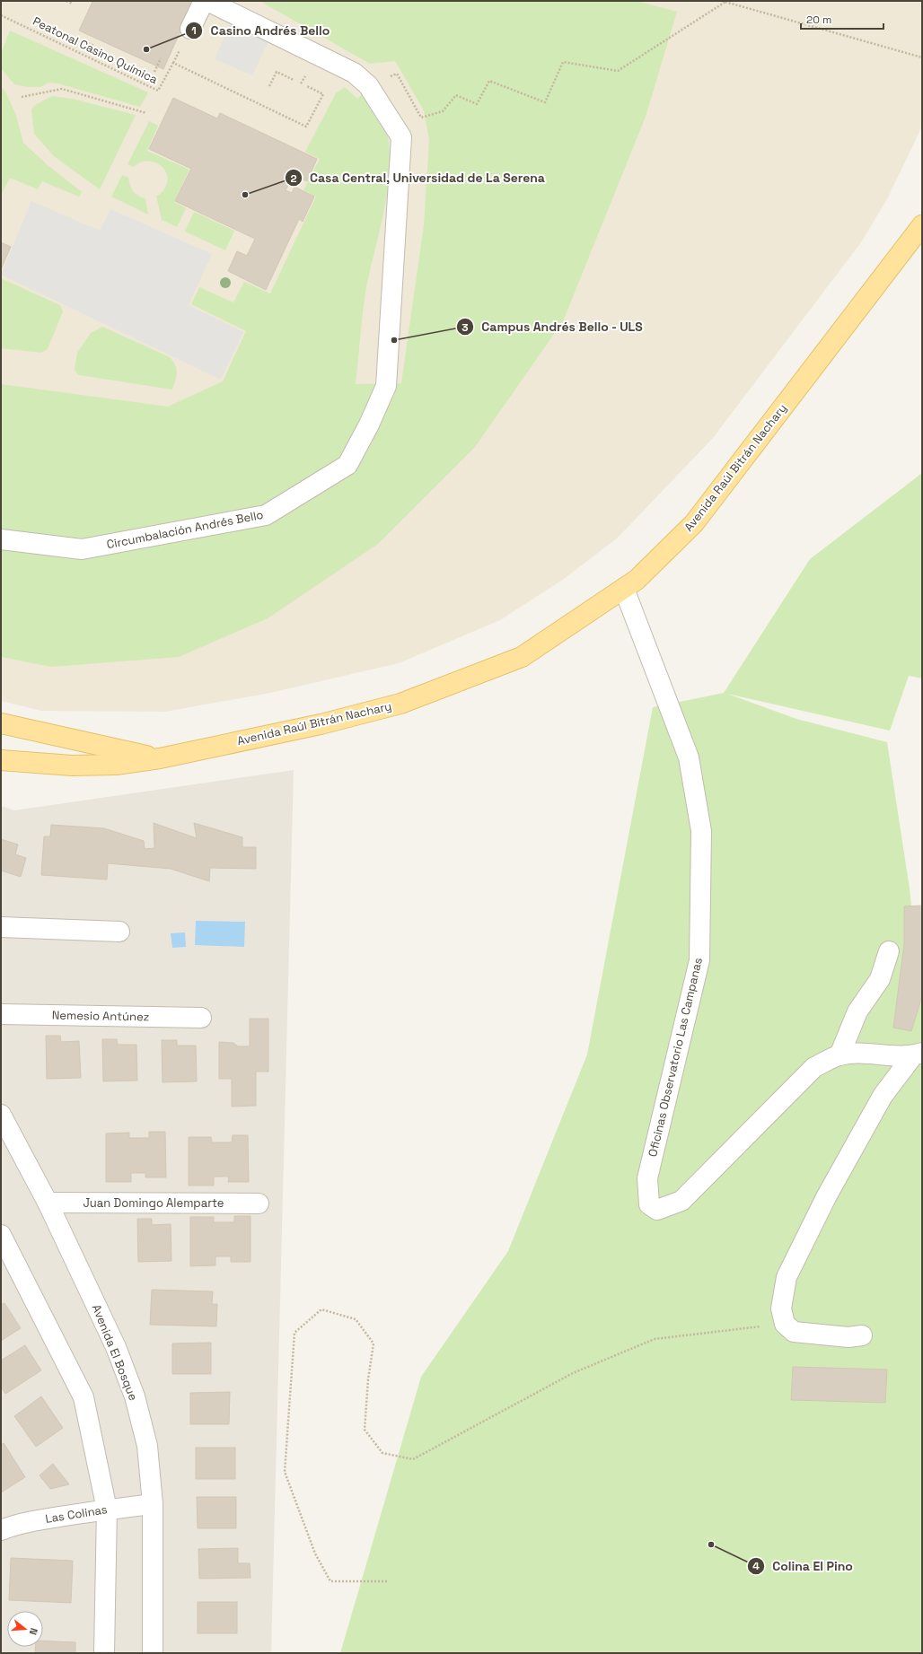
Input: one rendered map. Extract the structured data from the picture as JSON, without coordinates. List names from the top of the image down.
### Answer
{
  "streets": {
    "main road": ["Avenida Raúl Bitrán Nachary"],
    "street": [
      "Circumbalación Andrés Bello",
      "Nemesio Antúnez",
      "Oficinas Observatorio Las Campanas",
      "Juan Domingo Alemparte",
      "Avenida El Bosque",
      "Las Colinas"
    ],
    "path": ["Peatonal Casino Química"]
  },
  "crossings": [
    ["Avenida Raúl Bitrán Nachary", "Oficinas Observatorio Las Campanas"],
    ["Juan Domingo Alemparte", "Avenida El Bosque"],
    ["Avenida El Bosque", "Las Colinas"]
  ],
  "places": [
    "Casino Andrés Bello",
    "Casa Central, Universidad de La Serena",
    "Campus Andrés Bello - ULS",
    "Colina El Pino"
  ],
  "scale_bar": "20 m",
  "north": "right"
}
